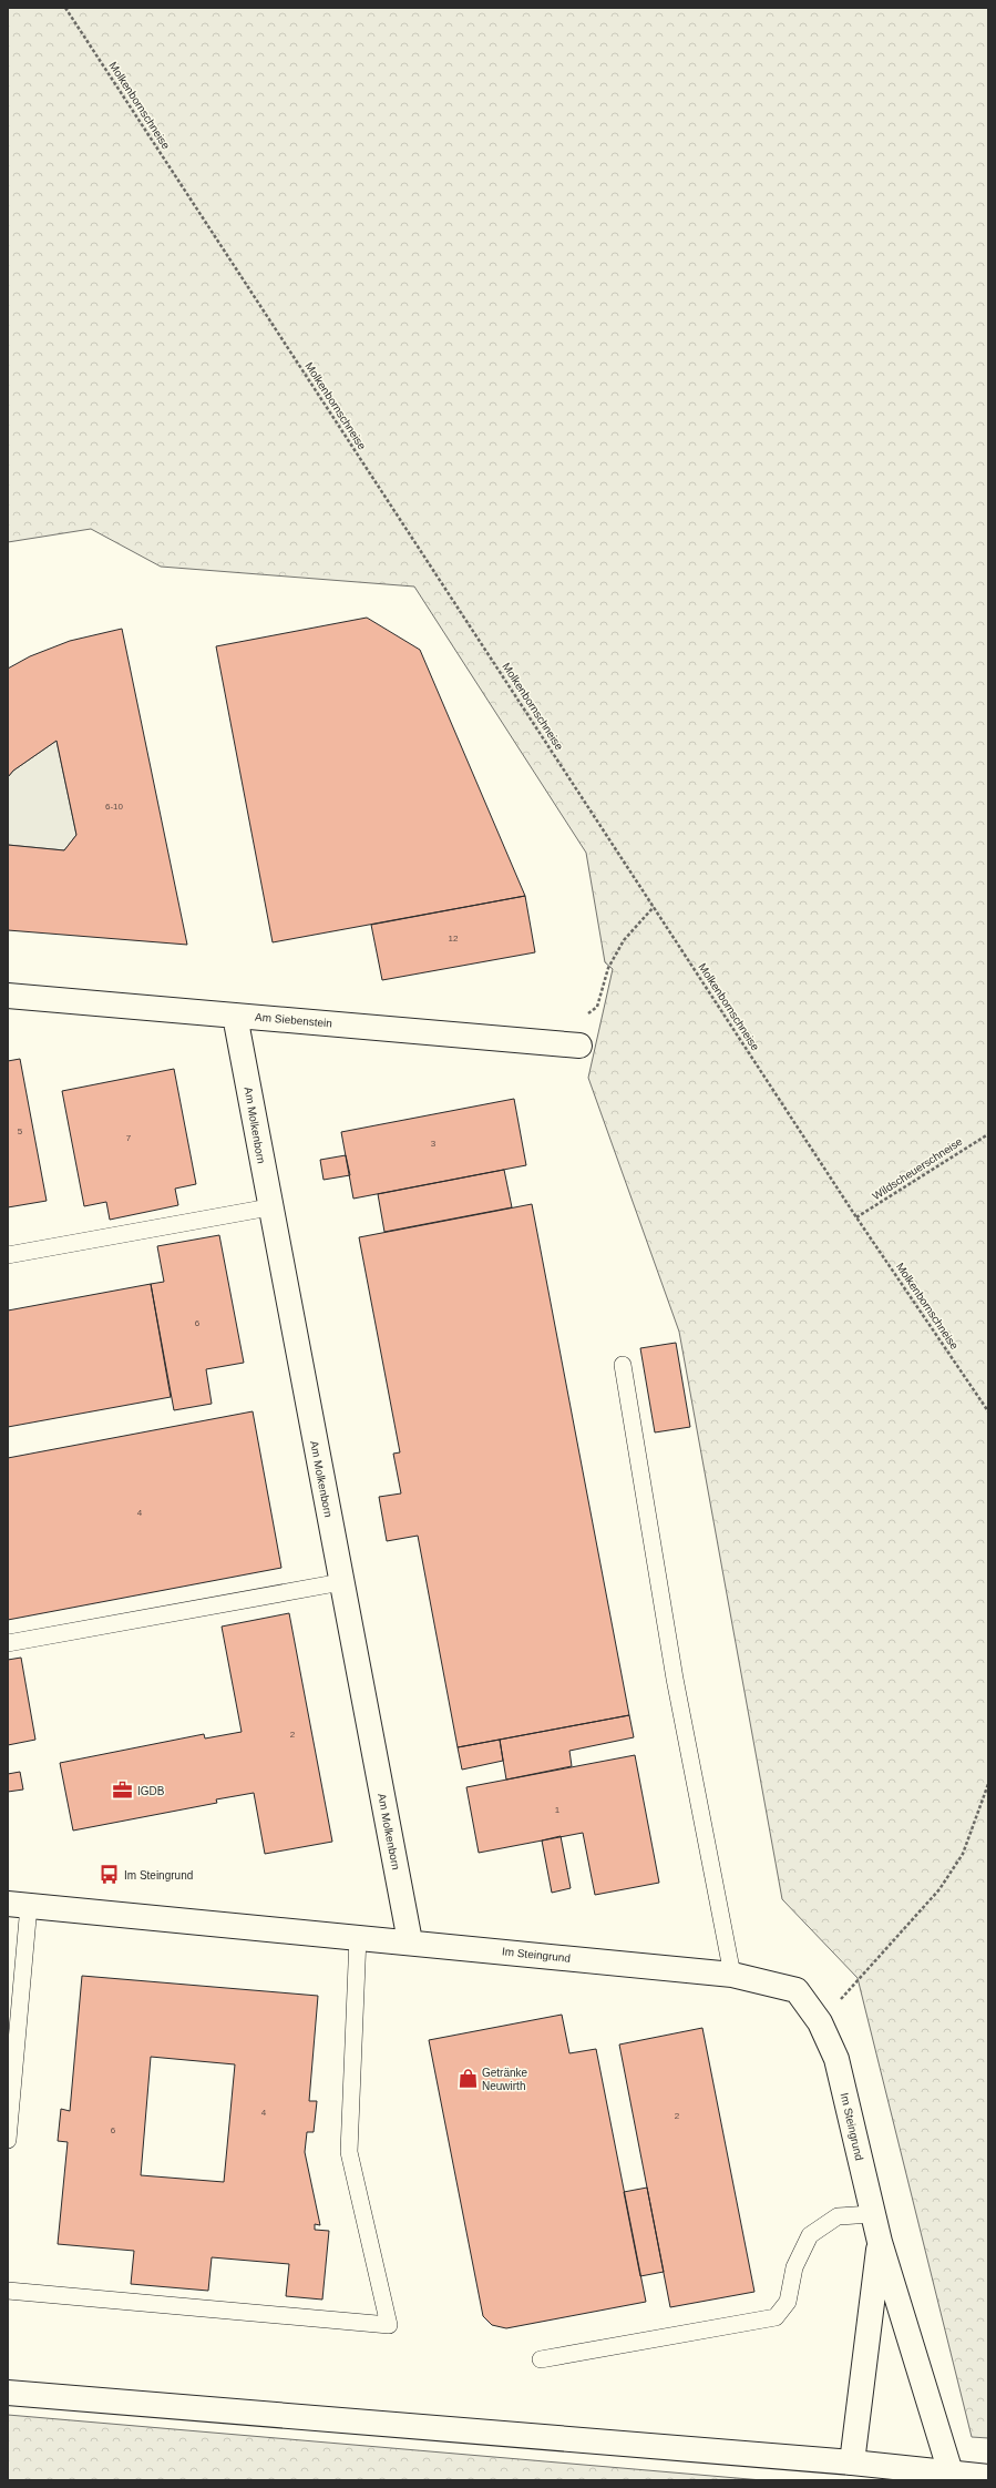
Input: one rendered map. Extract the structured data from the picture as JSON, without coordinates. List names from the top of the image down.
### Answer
{
  "streets": {
    "street": ["Am Siebenstein", "Am Molkenborn", "Im Steingrund"],
    "path": ["Molkenbornschneise", "Wildscheuerschneise"]
  },
  "crossings": [
    ["Molkenbornschneise", "Wildscheuerschneise"],
    ["Am Siebenstein", "Am Molkenborn"],
    ["Am Molkenborn", "Im Steingrund"]
  ],
  "places": {
    "office": ["IGDB"],
    "bus stop": ["Im Steingrund"],
    "shop": ["Getränke Neuwirth"]
  },
  "house_numbers": [
    "6-10",
    "12",
    "5",
    "7",
    "3",
    "6",
    "4",
    "2",
    "1",
    "4",
    "2",
    "6"
  ]
}
